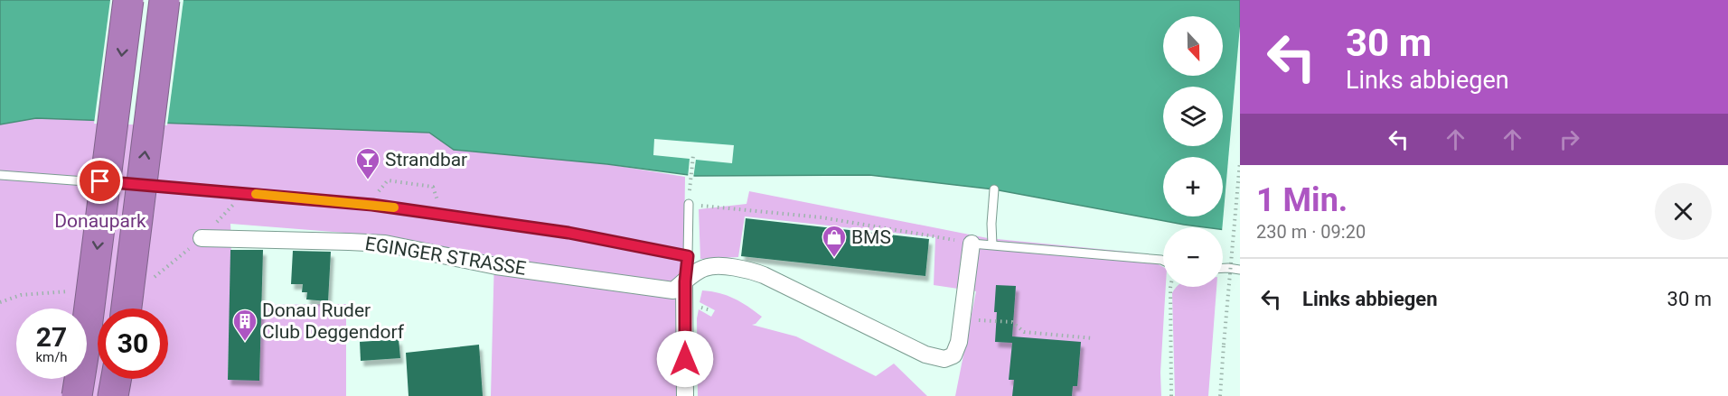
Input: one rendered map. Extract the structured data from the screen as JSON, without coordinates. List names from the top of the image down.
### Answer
{
  "streets": {
    "street": ["EGINGER STRASSE"]
  },
  "parks": ["Donaupark"],
  "places": {
    "bar": ["Strandbar"],
    "shop": ["BMS"],
    "building": ["Donau Ruder Club Deggendorf"]
  },
  "north": "bottom",
  "page": {
    "turn": ["30 m", "Links abbiegen"],
    "map_buttons": ["+", "−"],
    "heading": ["1 Min.", "230 m · 09:20"],
    "list": [
      {
        "name": "Links abbiegen",
        "value": "30 m"
      }
    ],
    "speed": "27 km/h",
    "limit": "30"
  }
}
